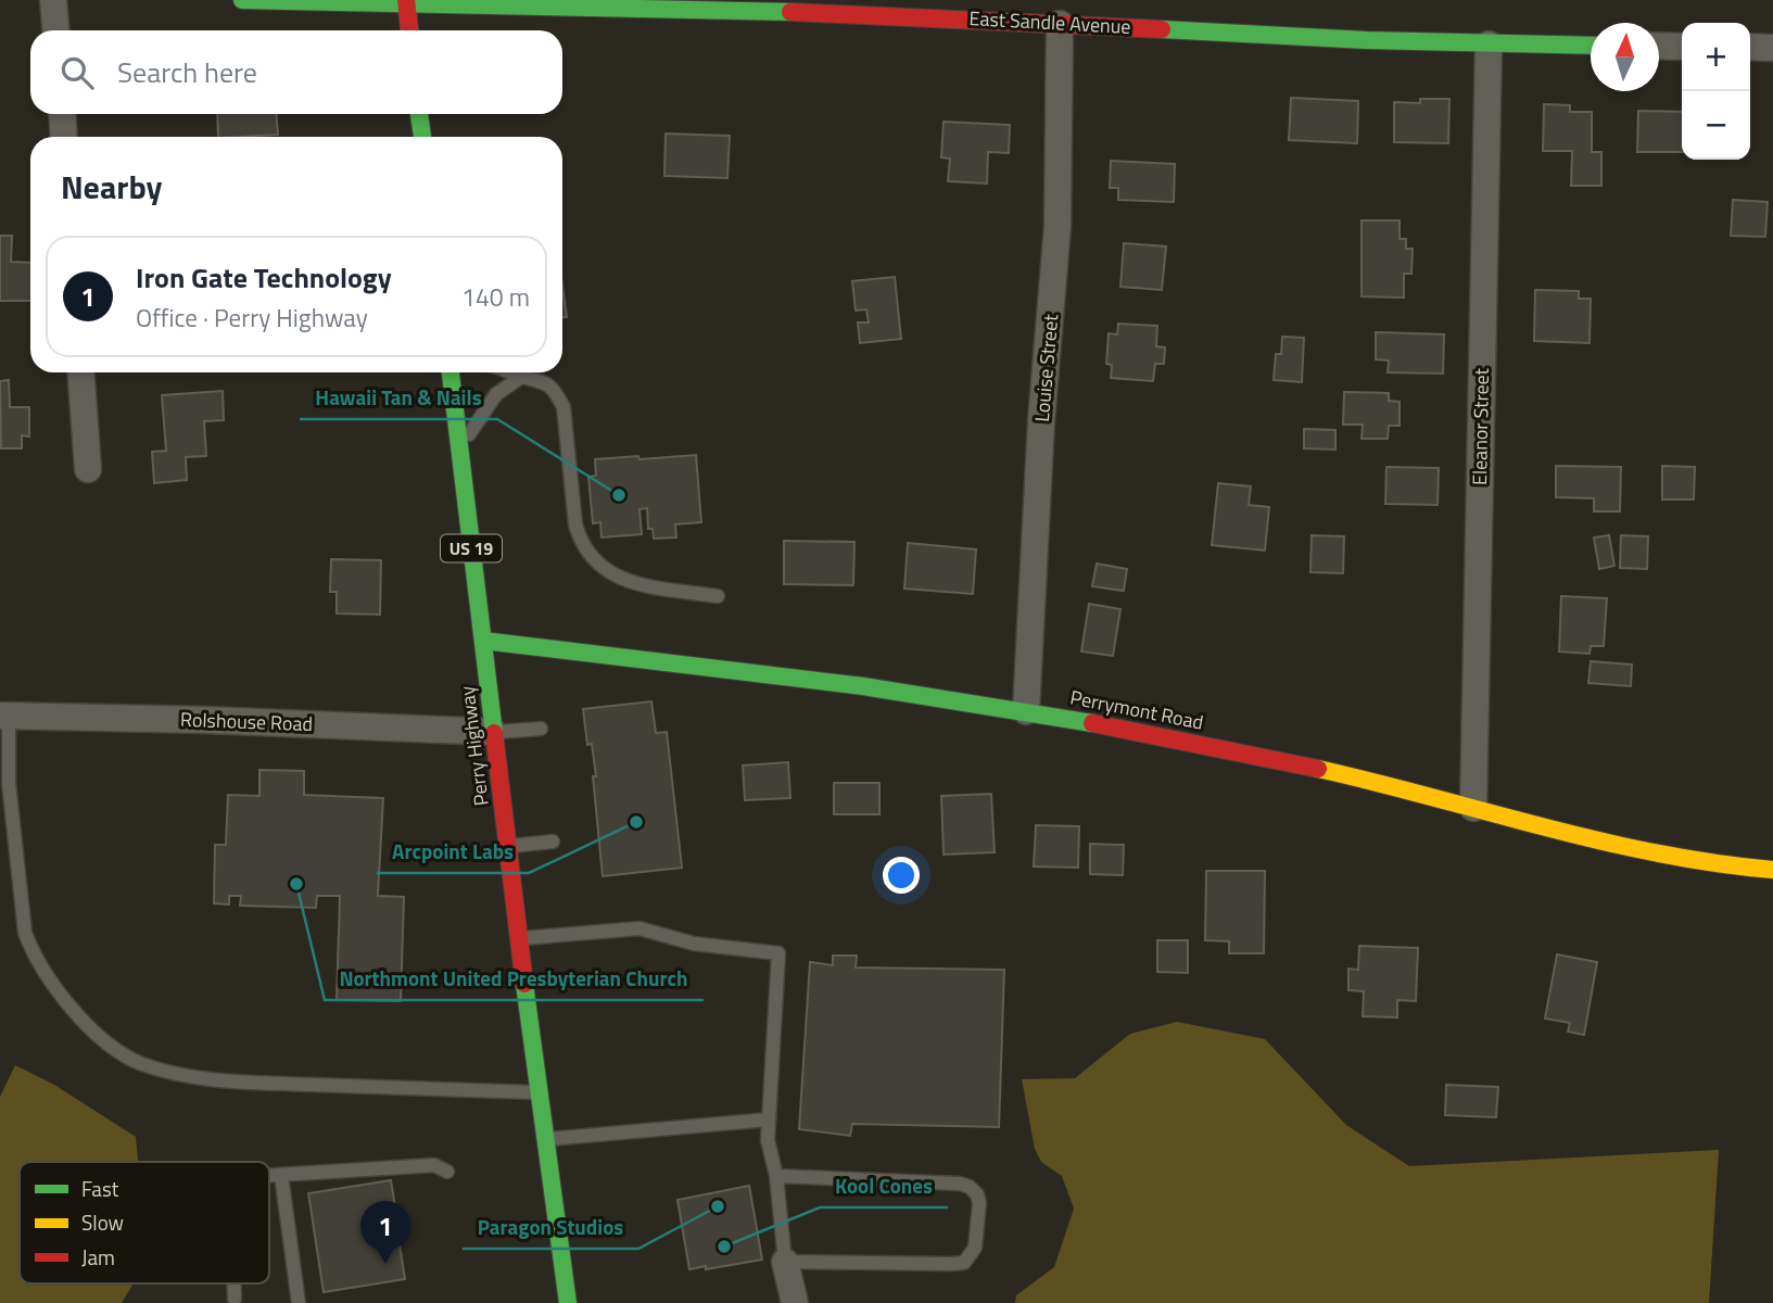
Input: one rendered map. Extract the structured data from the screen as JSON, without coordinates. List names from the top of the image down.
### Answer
{
  "streets": {
    "street": [
      "East Sandle Avenue",
      "Louise Street",
      "Eleanor Street",
      "US 19",
      "Perrymont Road",
      "Rolshouse Road",
      "Perry Highway"
    ]
  },
  "crossings": [
    ["East Sandle Avenue", "Louise Street"],
    ["East Sandle Avenue", "Eleanor Street"],
    ["Louise Street", "Perrymont Road"],
    ["Eleanor Street", "Perrymont Road"],
    ["Perrymont Road", "Perry Highway"],
    ["Rolshouse Road", "Perry Highway"]
  ],
  "places": [
    "Hawaii Tan & Nails",
    "Arcpoint Labs",
    "Northmont United Presbyterian Church",
    "Paragon Studios",
    "Kool Cones"
  ],
  "legend": ["Fast", "Slow", "Jam"],
  "north": "top",
  "page": {
    "map_buttons": ["+", "−"],
    "search": "Search here",
    "heading": "Nearby",
    "list": [
      {
        "mark": "1",
        "name": "Iron Gate Technology",
        "note": "Office · Perry Highway",
        "value": "140 m"
      }
    ],
    "pins": "1"
  }
}
